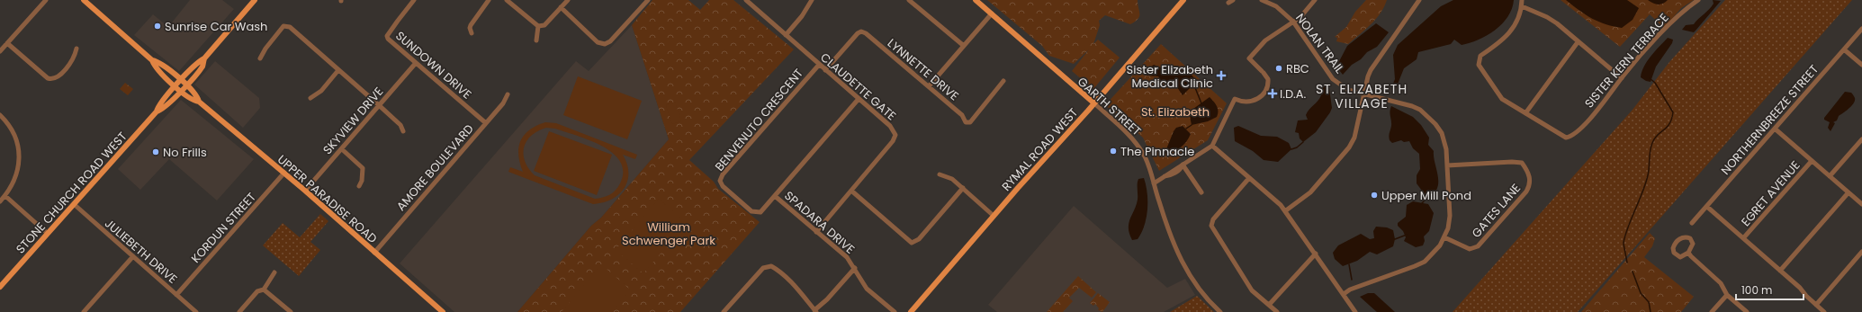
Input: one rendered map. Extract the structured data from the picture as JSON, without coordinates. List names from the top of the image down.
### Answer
{
  "streets": {
    "main road": [
      "GARTH STREET",
      "RYMAL ROAD WEST",
      "STONE CHURCH ROAD WEST",
      "UPPER PARADISE ROAD"
    ],
    "street": [
      "NOLAN TRAIL",
      "SISTER KERN TERRACE",
      "SUNDOWN DRIVE",
      "LYNNETTE DRIVE",
      "CLAUDETTE GATE",
      "BENVENUTO CRESCENT",
      "NORTHERNBREEZE STREET",
      "SKYVIEW DRIVE",
      "AMORE BOULEVARD",
      "EGRET AVENUE",
      "GATES LANE",
      "SPADARA DRIVE",
      "KORDUN STREET",
      "JULIEBETH DRIVE"
    ]
  },
  "crossings": [
    ["NOLAN TRAIL", "GATES LANE"],
    ["SUNDOWN DRIVE", "SKYVIEW DRIVE"],
    ["SUNDOWN DRIVE", "AMORE BOULEVARD"],
    ["LYNNETTE DRIVE", "CLAUDETTE GATE"],
    ["CLAUDETTE GATE", "BENVENUTO CRESCENT"],
    ["CLAUDETTE GATE", "SPADARA DRIVE"],
    ["GARTH STREET", "RYMAL ROAD WEST"],
    ["BENVENUTO CRESCENT", "SPADARA DRIVE"],
    ["SKYVIEW DRIVE", "UPPER PARADISE ROAD"],
    ["AMORE BOULEVARD", "UPPER PARADISE ROAD"],
    ["STONE CHURCH ROAD WEST", "UPPER PARADISE ROAD"],
    ["STONE CHURCH ROAD WEST", "JULIEBETH DRIVE"],
    ["UPPER PARADISE ROAD", "KORDUN STREET"],
    ["KORDUN STREET", "JULIEBETH DRIVE"]
  ],
  "districts": ["ST. ELIZABETH VILLAGE"],
  "parks": ["St. Elizabeth", "William Schwenger Park"],
  "places": {
    "other": [
      "Sunrise Car Wash",
      "RBC",
      "The Pinnacle",
      "No Frills",
      "Upper Mill Pond"
    ],
    "health": ["Sister Elizabeth Medical Clinic", "I.D.A."]
  },
  "scale_bar": "100 m"
}
